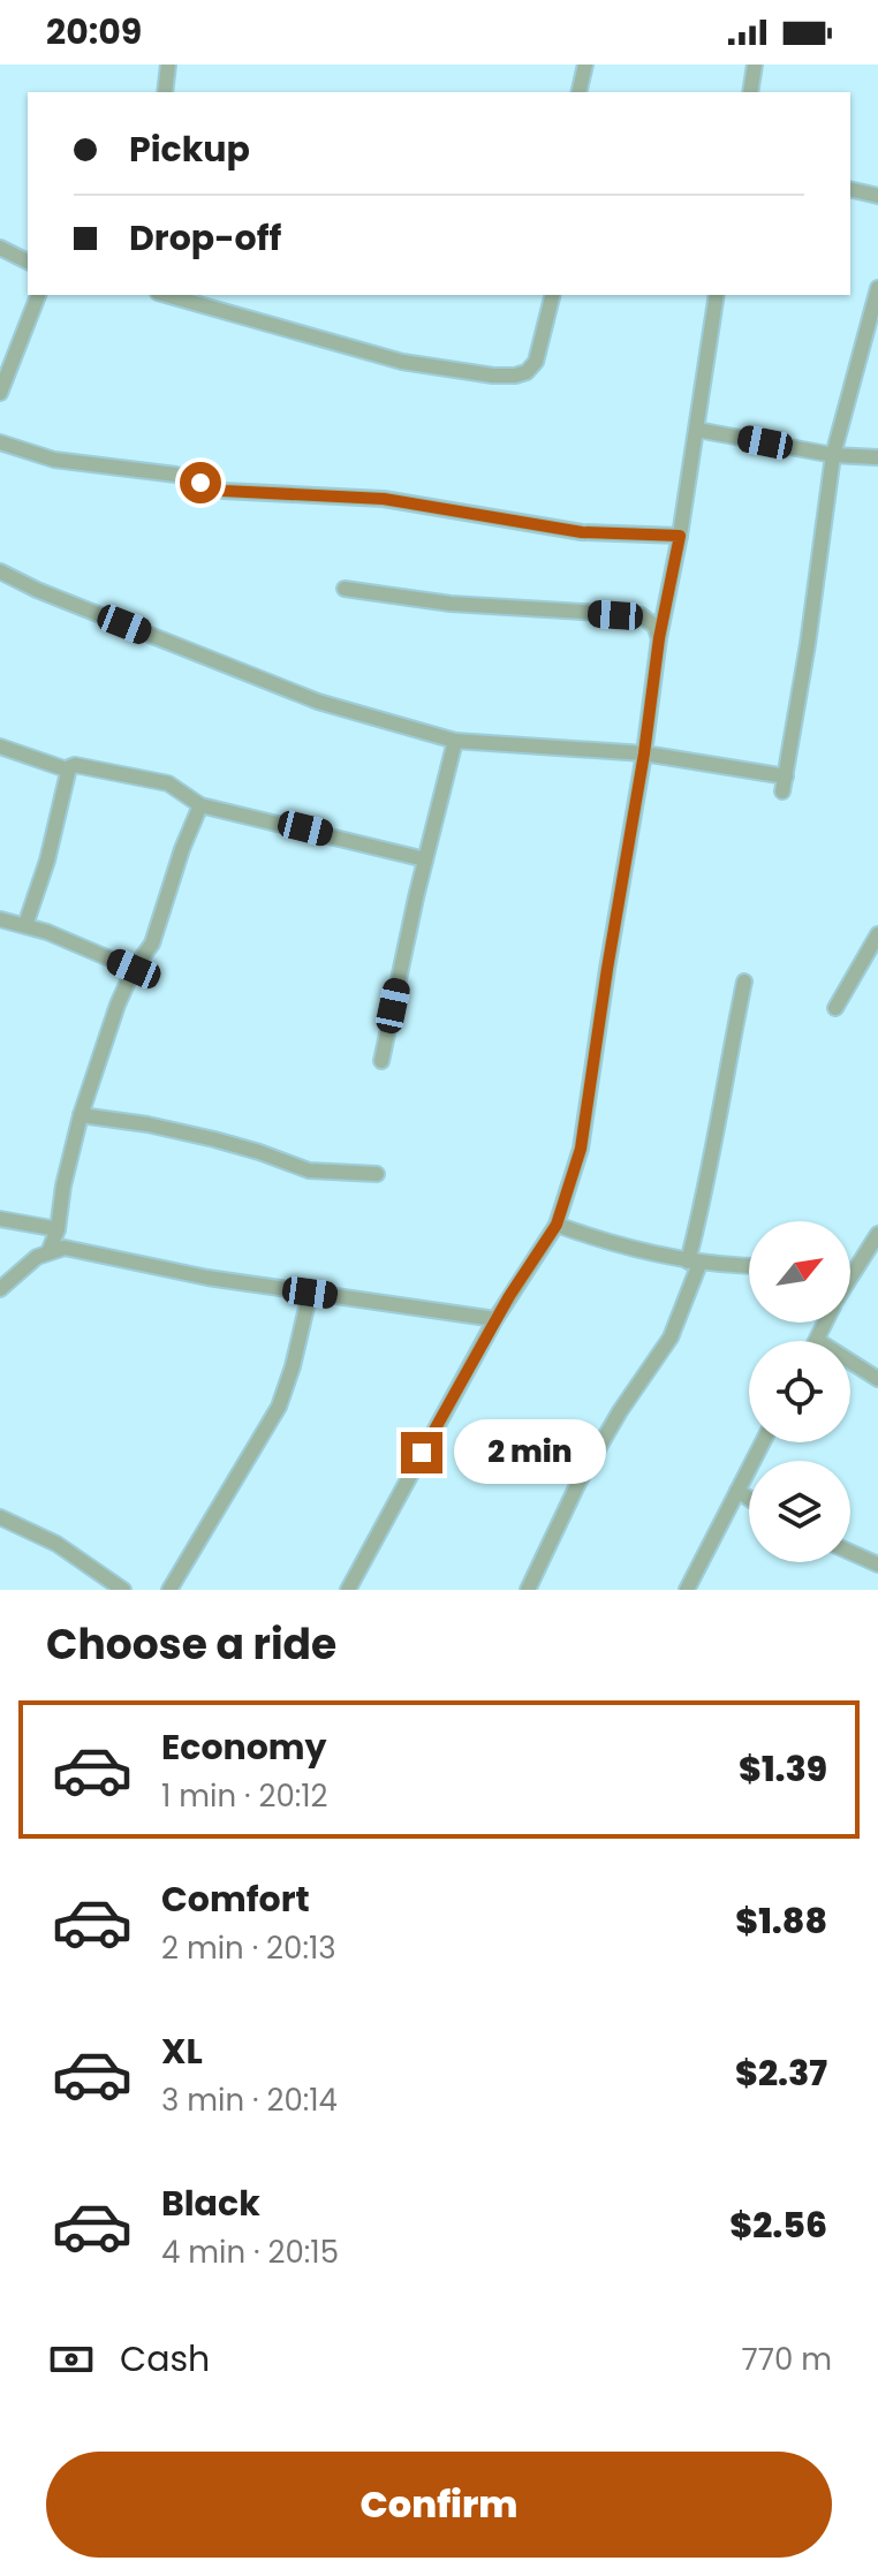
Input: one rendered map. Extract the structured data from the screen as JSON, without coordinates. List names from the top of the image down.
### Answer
{
  "north": "top right",
  "page": {
    "status": "20:09",
    "banner": ["Pickup", "Drop-off"],
    "bubble": "2 min",
    "heading": "Choose a ride",
    "list": [
      {
        "name": "Economy",
        "note": "1 min · 20:12",
        "value": "$1.39"
      },
      {
        "name": "Comfort",
        "note": "2 min · 20:13",
        "value": "$1.88"
      },
      {
        "name": "XL",
        "note": "3 min · 20:14",
        "value": "$2.37"
      },
      {
        "name": "Black",
        "note": "4 min · 20:15",
        "value": "$2.56"
      }
    ],
    "pay": ["Cash", "770 m"],
    "buttons": "Confirm"
  }
}
